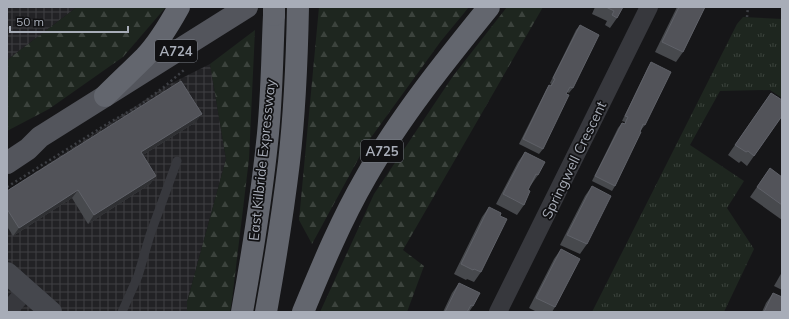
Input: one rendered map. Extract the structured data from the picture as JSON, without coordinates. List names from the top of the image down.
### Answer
{
  "streets": {
    "highway": ["A725", "East Kilbride Expressway"],
    "main road": ["A724"],
    "street": ["Springwell Crescent"]
  },
  "scale_bar": "50 m"
}
